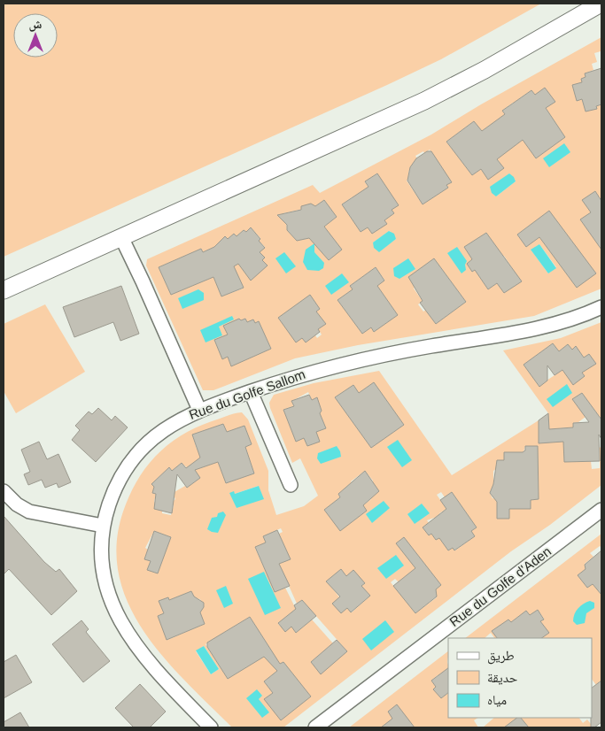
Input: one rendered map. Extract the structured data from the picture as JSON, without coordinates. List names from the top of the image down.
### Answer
{
  "streets": {
    "street": ["Rue du Golfe Sallom", "Rue du Golfe d'Aden"]
  },
  "legend": ["طريق", "حديقة", "مياه"],
  "north": "top"
}
